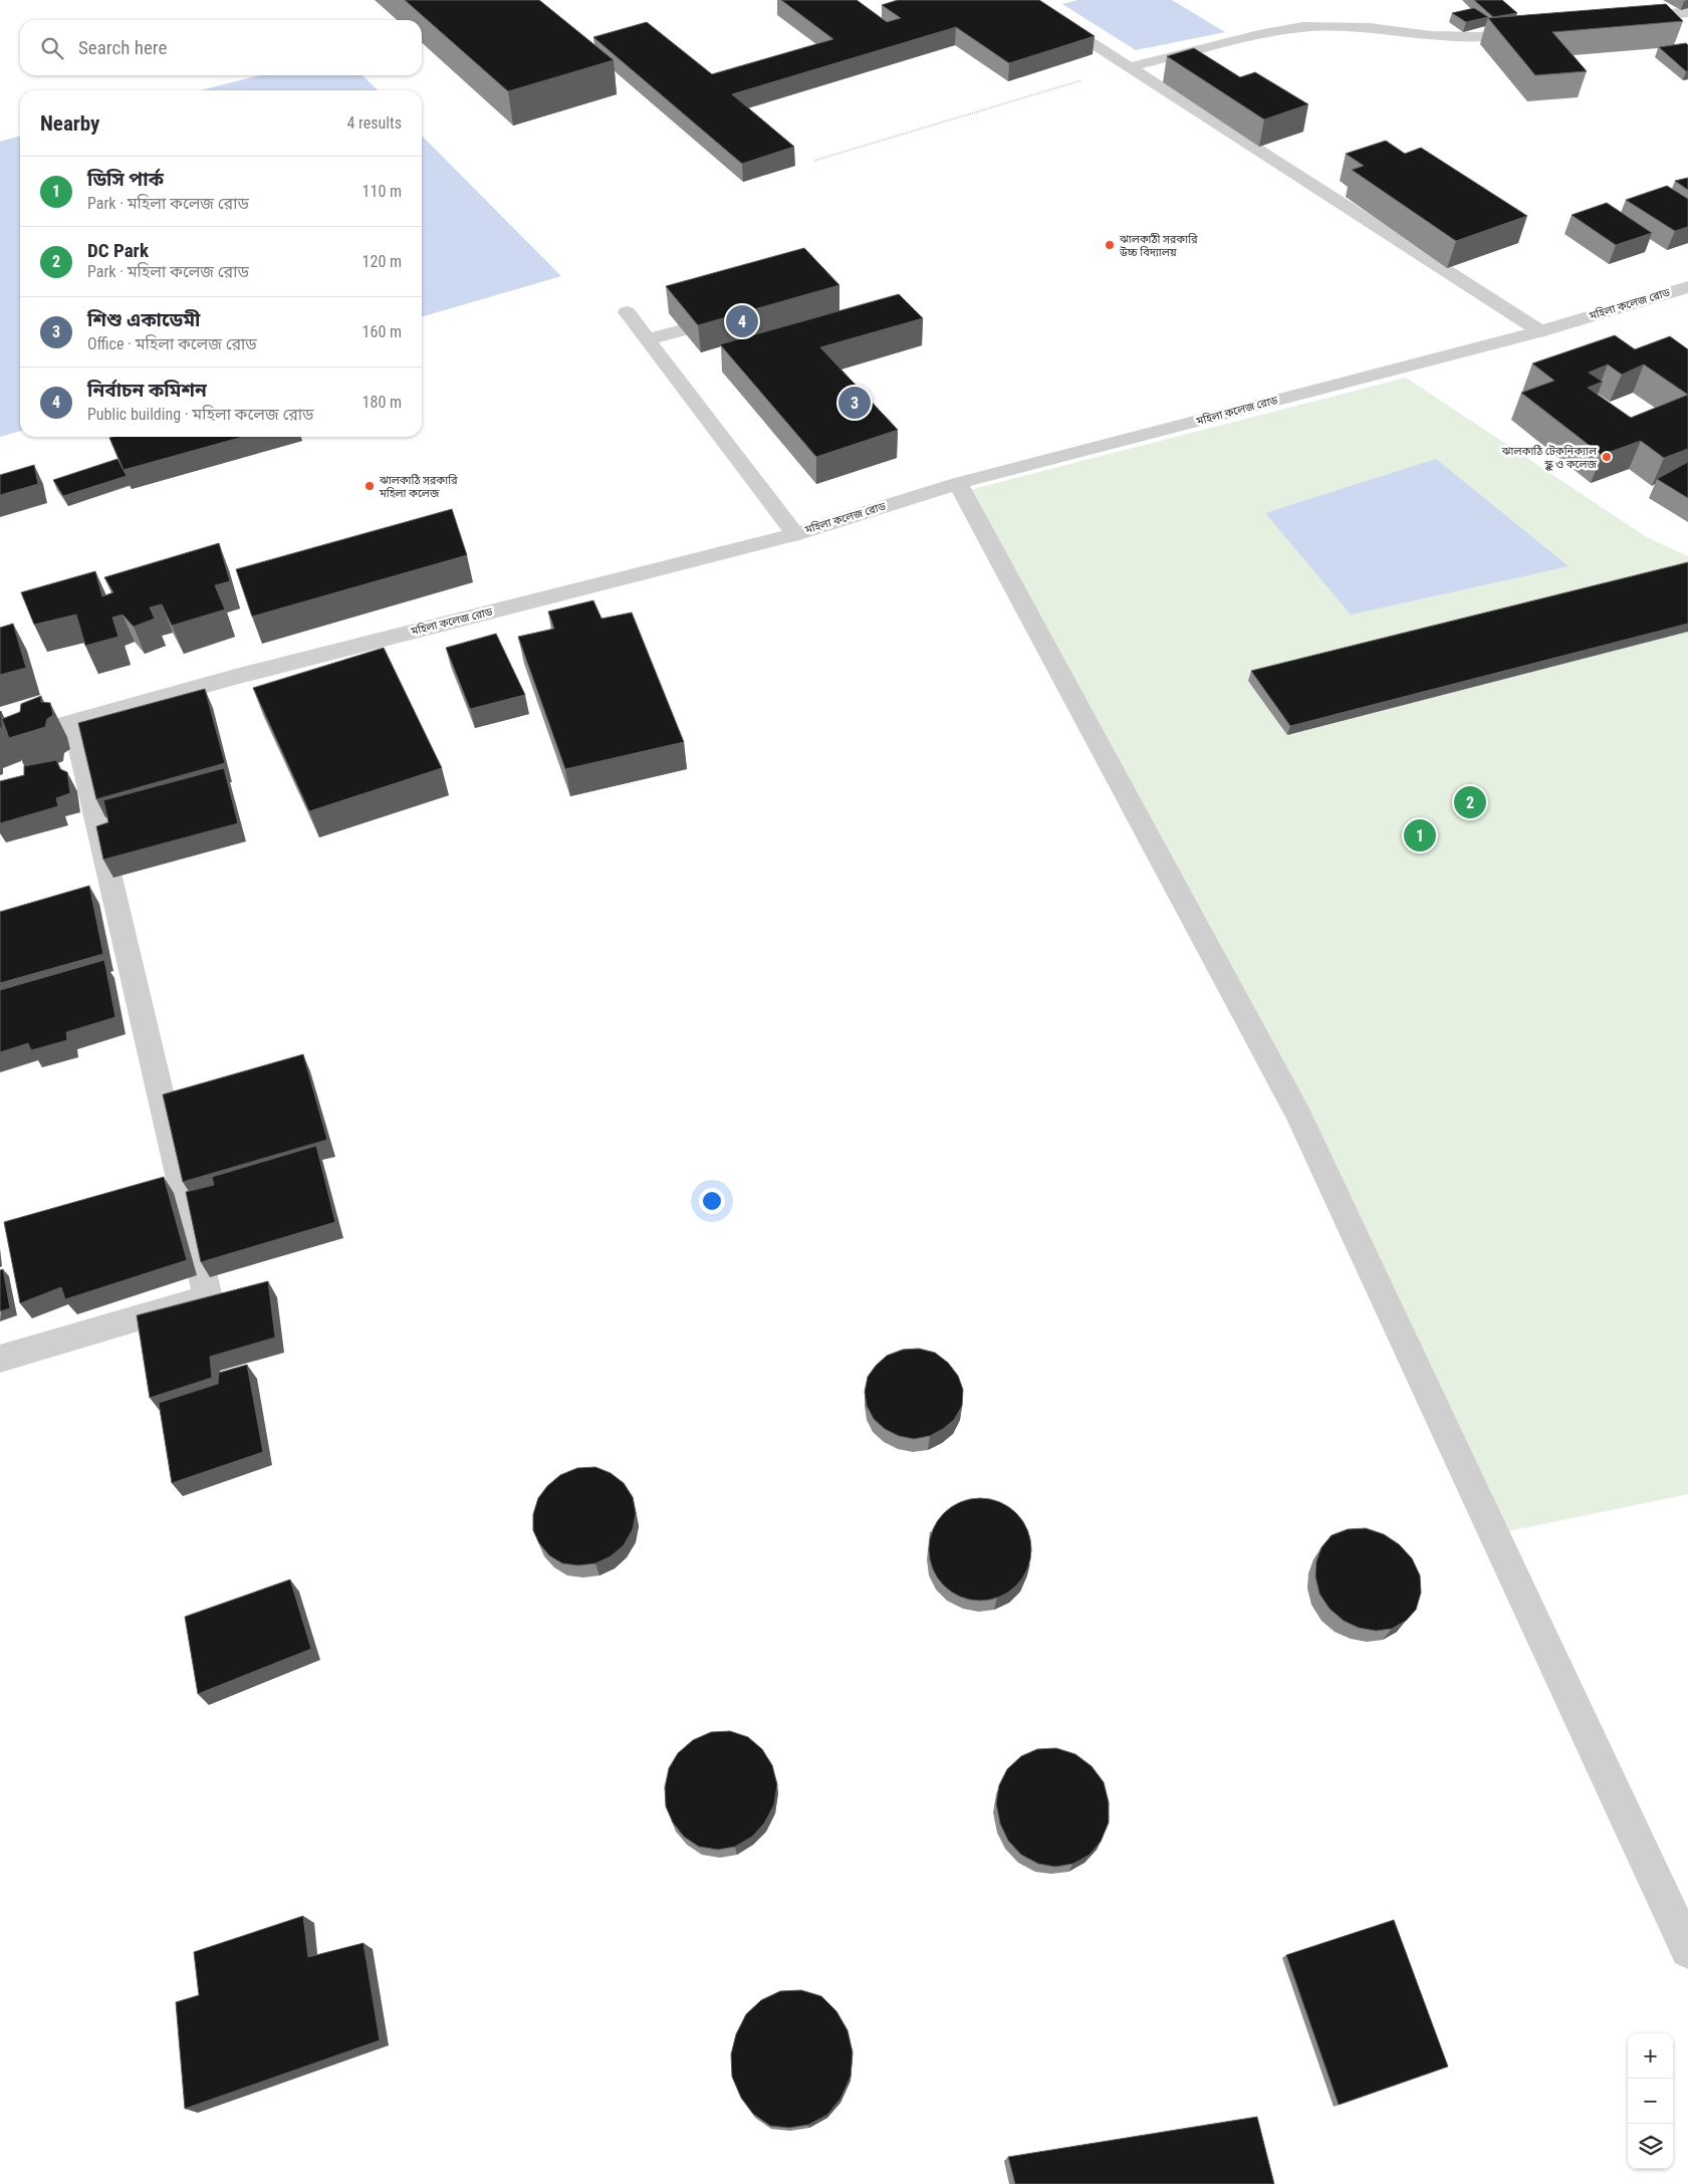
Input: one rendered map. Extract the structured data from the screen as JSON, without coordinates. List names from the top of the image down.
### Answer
{
  "streets": {
    "street": ["মহিলা কলেজ রোড"]
  },
  "places": ["ঝালকাঠী সরকারি উচ্চ বিদ্যালয়", "ঝালকাঠি টেকনিক্যাল স্কুল ও কলেজ", "ঝালকাঠি সরকারি মহিলা কলেজ"],
  "page": {
    "search": "Search here",
    "heading": ["Nearby", "4 results"],
    "list": [
      {
        "mark": "1",
        "name": "ডিসি পার্ক",
        "note": "Park · মহিলা কলেজ রোড",
        "value": "110 m"
      },
      {
        "mark": "2",
        "name": "DC Park",
        "note": "Park · মহিলা কলেজ রোড",
        "value": "120 m"
      },
      {
        "mark": "3",
        "name": "শিশু একাডেমী",
        "note": "Office · মহিলা কলেজ রোড",
        "value": "160 m"
      },
      {
        "mark": "4",
        "name": "নির্বাচন কমিশন",
        "note": "Public building · মহিলা কলেজ রোড",
        "value": "180 m"
      }
    ],
    "pins": [
      "4",
      "3",
      "2",
      "1"
    ],
    "map_buttons": ["+", "−"]
  }
}
